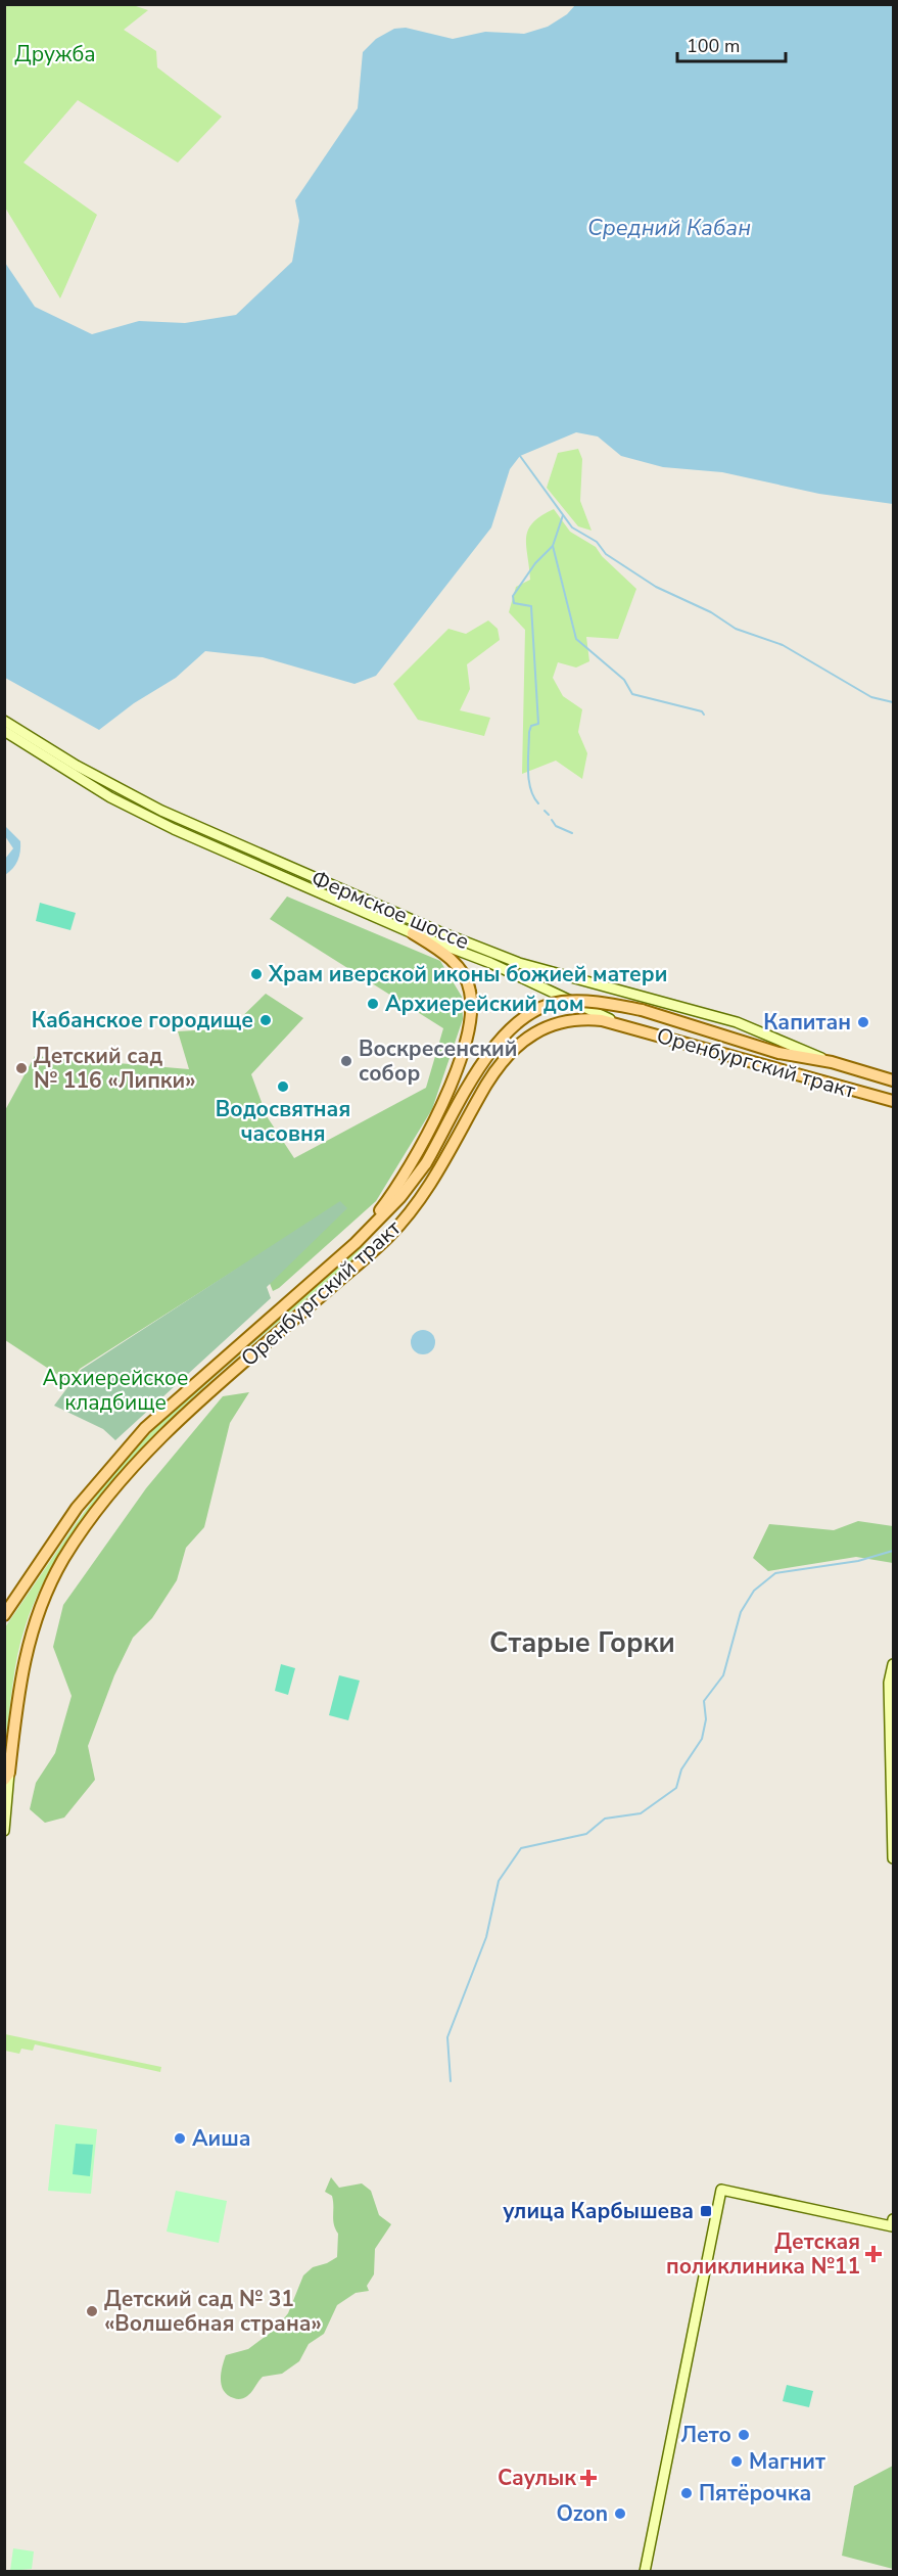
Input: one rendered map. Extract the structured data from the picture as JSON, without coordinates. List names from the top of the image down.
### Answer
{
  "streets": {
    "main road": ["Фермское шоссе", "Оренбургский тракт"]
  },
  "crossings": [
    ["Фермское шоссе", "Оренбургский тракт"]
  ],
  "districts": ["Старые Горки"],
  "water": ["Средний Кабан"],
  "parks": ["Дружба", "Архиерейское кладбище"],
  "places": {
    "other": [
      "Храм иверской иконы божией матери",
      "Архиерейский дом",
      "Кабанское городище",
      "Капитан",
      "Воскресенский собор",
      "Детский сад № 116 «Липки»",
      "Водосвятная часовня",
      "Аиша",
      "Детский сад № 31 «Волшебная страна»",
      "Лето",
      "Магнит",
      "Пятёрочка",
      "Ozon"
    ],
    "transit": ["улица Карбышева"],
    "health": ["Детская поликлиника №11", "Саулык"]
  },
  "scale_bar": "100 m"
}
